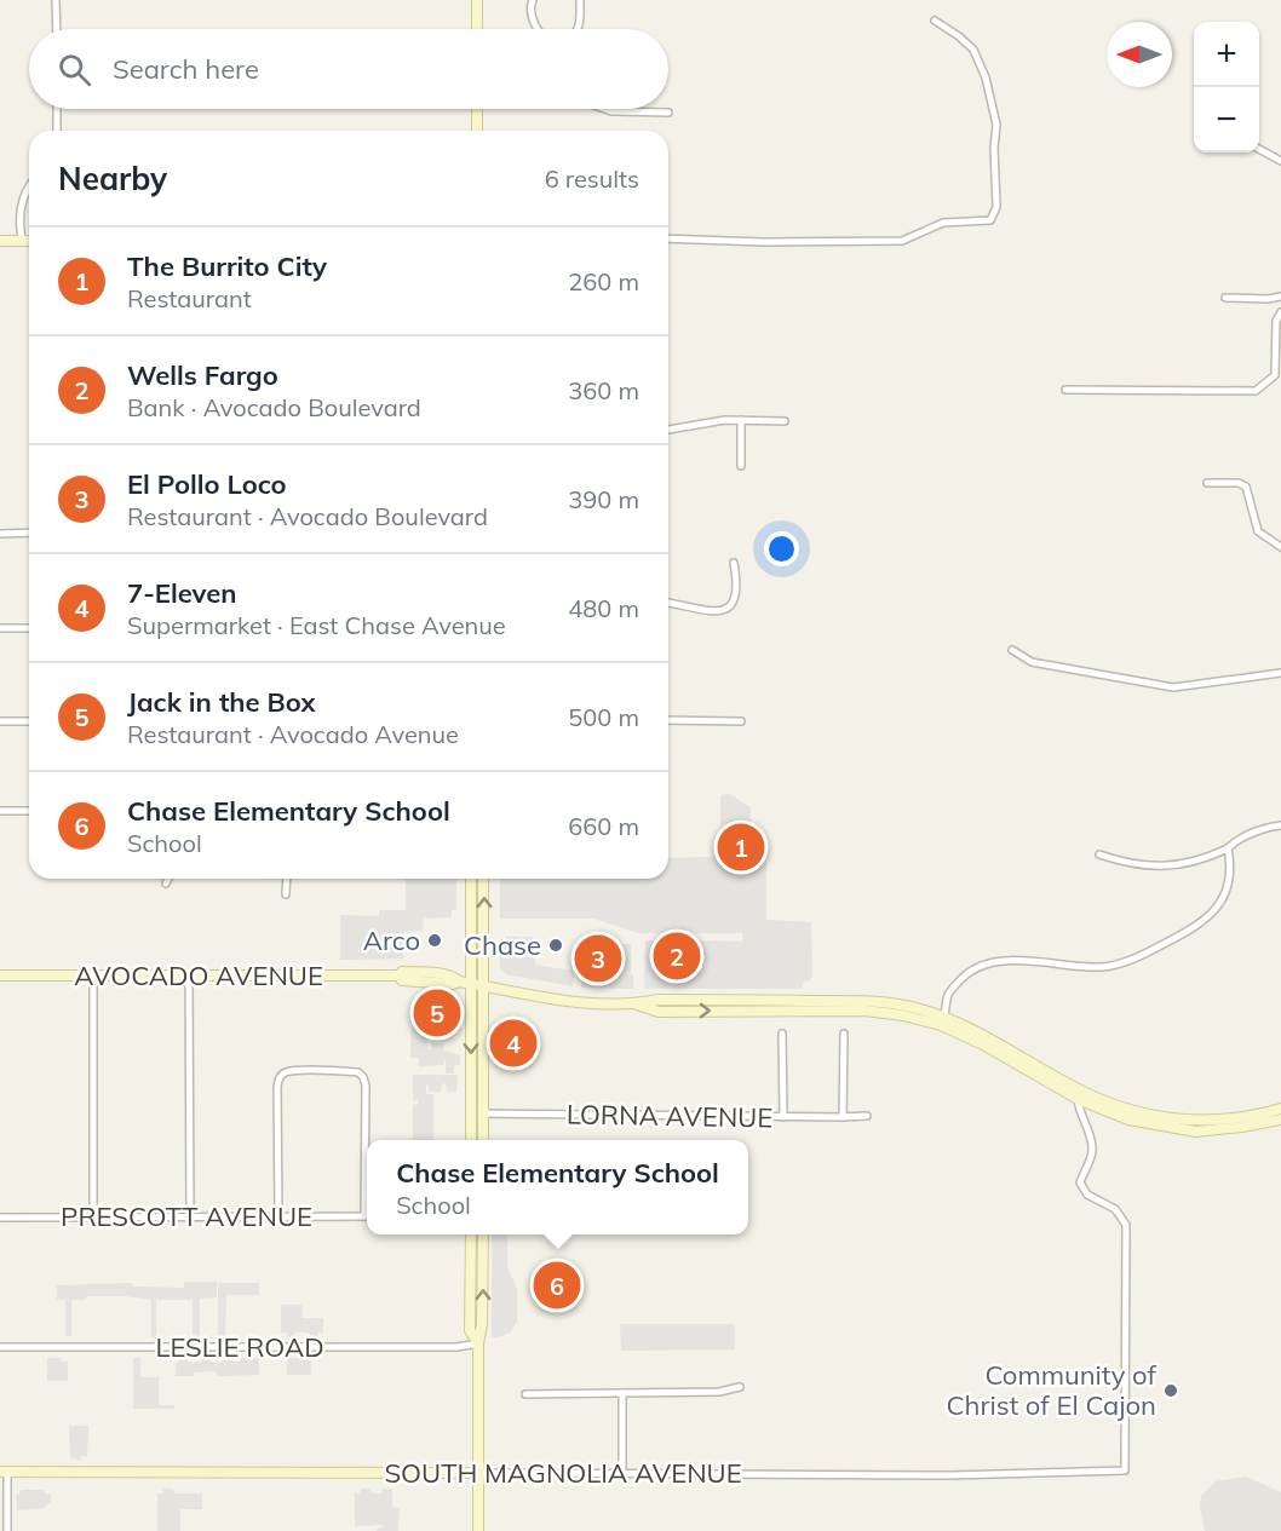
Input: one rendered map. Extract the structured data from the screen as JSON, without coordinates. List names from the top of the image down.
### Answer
{
  "streets": {
    "main road": ["AVOCADO AVENUE", "SOUTH MAGNOLIA AVENUE"],
    "street": ["LORNA AVENUE", "PRESCOTT AVENUE", "LESLIE ROAD"]
  },
  "places": ["Arco", "Chase", "Community of Christ of El Cajon"],
  "north": "left",
  "page": {
    "map_buttons": ["+", "−"],
    "search": "Search here",
    "heading": ["Nearby", "6 results"],
    "list": [
      {
        "mark": "1",
        "name": "The Burrito City",
        "note": "Restaurant",
        "value": "260 m"
      },
      {
        "mark": "2",
        "name": "Wells Fargo",
        "note": "Bank · Avocado Boulevard",
        "value": "360 m"
      },
      {
        "mark": "3",
        "name": "El Pollo Loco",
        "note": "Restaurant · Avocado Boulevard",
        "value": "390 m"
      },
      {
        "mark": "4",
        "name": "7-Eleven",
        "note": "Supermarket · East Chase Avenue",
        "value": "480 m"
      },
      {
        "mark": "5",
        "name": "Jack in the Box",
        "note": "Restaurant · Avocado Avenue",
        "value": "500 m"
      },
      {
        "mark": "6",
        "name": "Chase Elementary School",
        "note": "School",
        "value": "660 m"
      }
    ],
    "pins": [
      "1",
      "2",
      "3",
      "5",
      "4",
      "6"
    ],
    "popup": ["Chase Elementary School", "School"]
  }
}
